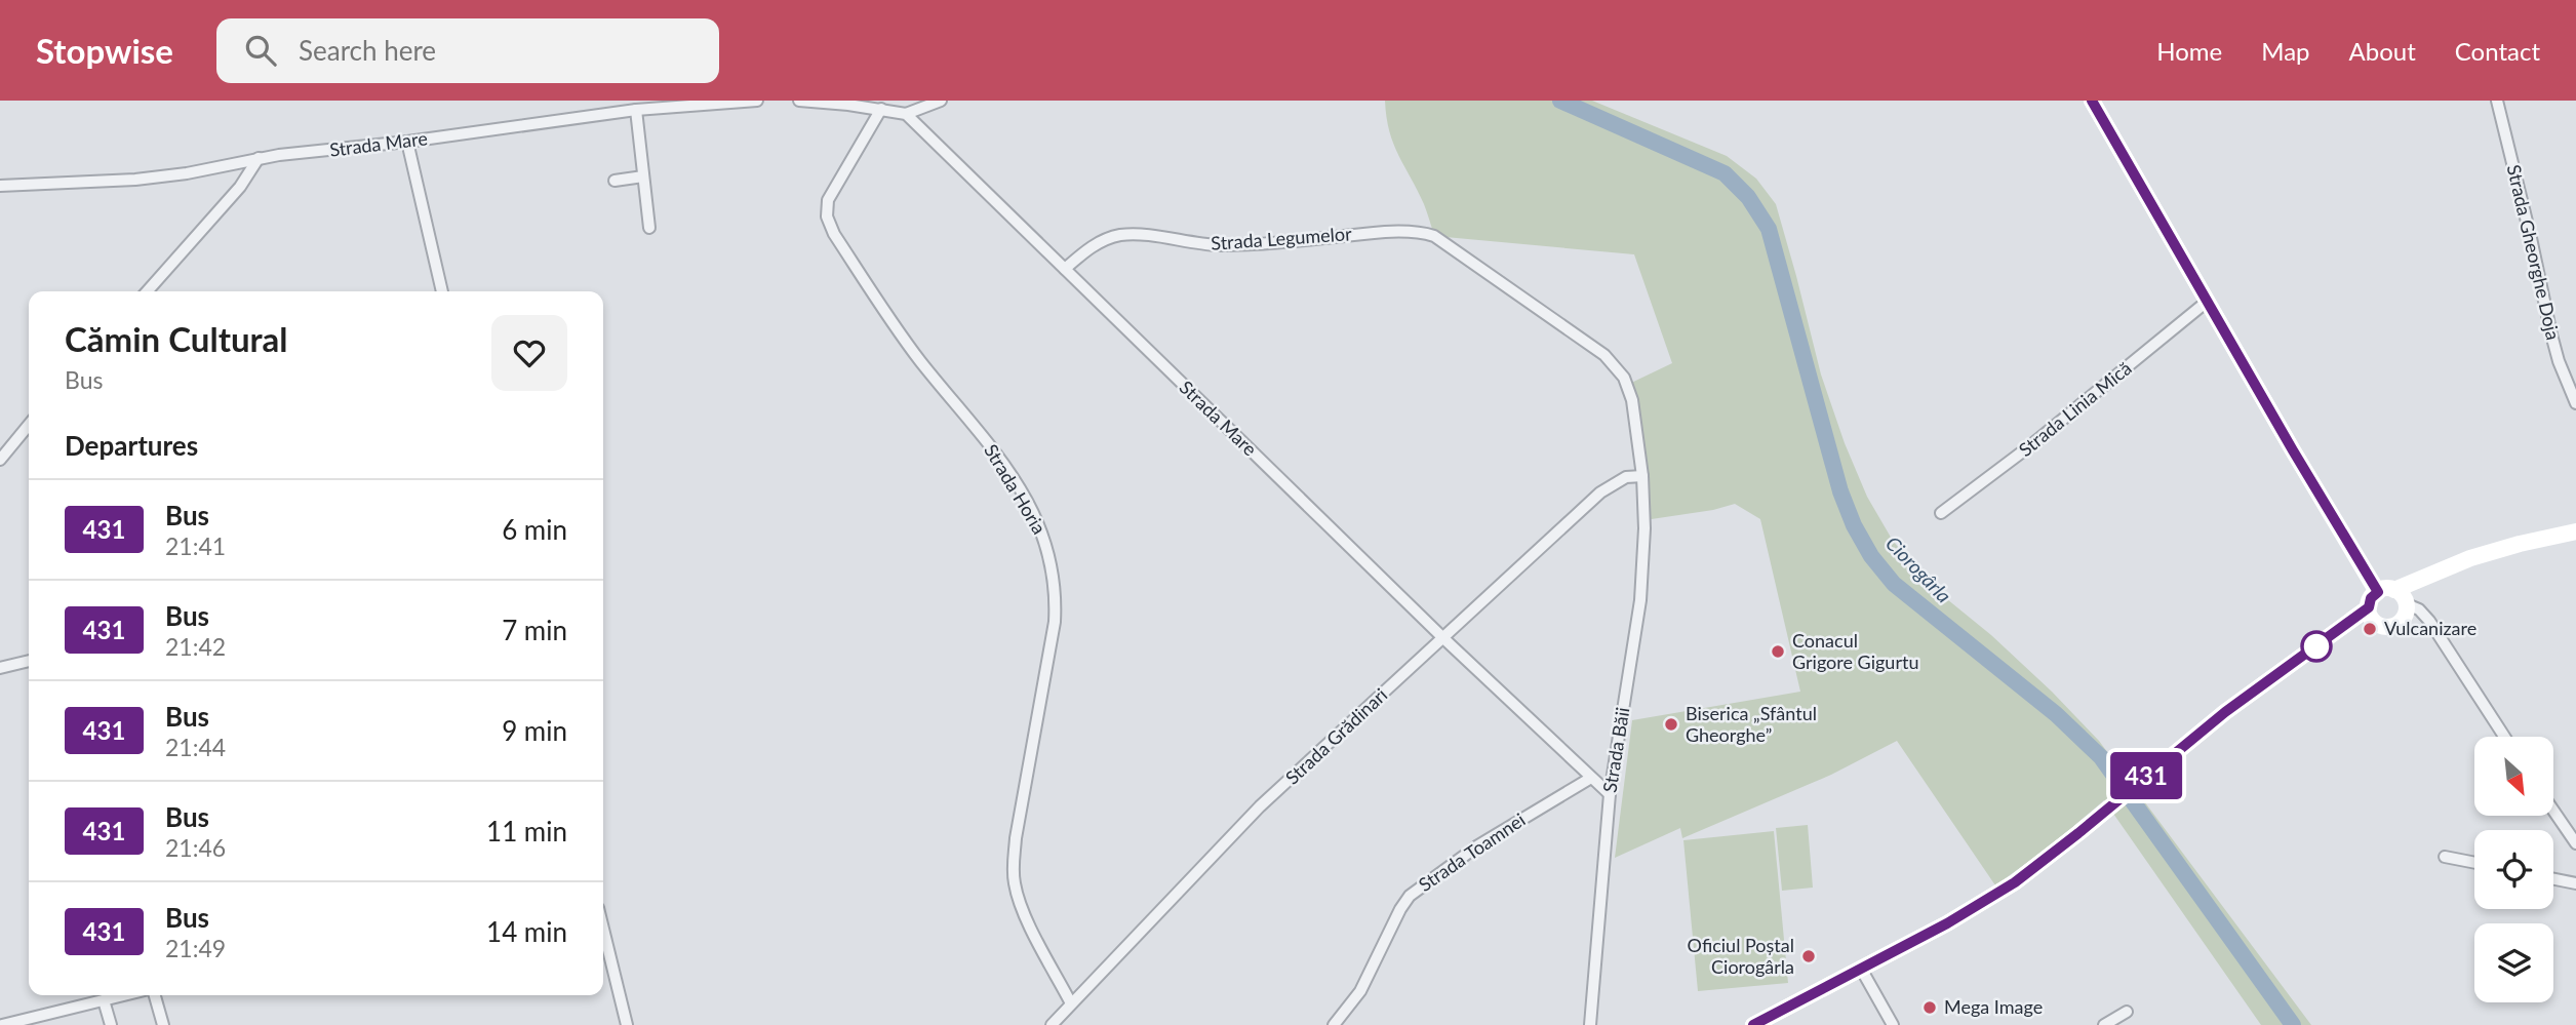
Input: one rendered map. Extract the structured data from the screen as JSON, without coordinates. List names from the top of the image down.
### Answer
{
  "streets": {
    "street": [
      "Strada Mare",
      "Strada Legumelor",
      "Strada Gheorghe Doja",
      "Strada Linia Mică",
      "Strada Horia",
      "Strada Grădinari",
      "Strada Băii",
      "Strada Toamnei"
    ]
  },
  "crossings": [
    ["Strada Mare", "Strada Legumelor"],
    ["Strada Mare", "Strada Grădinari"],
    ["Strada Mare", "Strada Băii"],
    ["Strada Mare", "Strada Toamnei"],
    ["Strada Legumelor", "Strada Băii"],
    ["Strada Horia", "Strada Grădinari"],
    ["Strada Grădinari", "Strada Băii"]
  ],
  "water": ["Ciorogârla"],
  "places": [
    "Vulcanizare",
    "Conacul Grigore Gigurtu",
    "Biserica „Sfântul Gheorghe”",
    "Oficiul Poștal Ciorogârla",
    "Mega Image"
  ],
  "lines": ["bus line 431"],
  "north": "bottom right",
  "page": {
    "header": "Stopwise",
    "search": "Search here",
    "nav": [
      "Home",
      "Map",
      "About",
      "Contact"
    ],
    "on_map": "431",
    "heading": [
      ["Cămin Cultural", "Bus"],
      "Departures"
    ],
    "list": [
      {
        "mark": "431",
        "name": "Bus",
        "note": "21:41",
        "value": "6 min"
      },
      {
        "mark": "431",
        "name": "Bus",
        "note": "21:42",
        "value": "7 min"
      },
      {
        "mark": "431",
        "name": "Bus",
        "note": "21:44",
        "value": "9 min"
      },
      {
        "mark": "431",
        "name": "Bus",
        "note": "21:46",
        "value": "11 min"
      },
      {
        "mark": "431",
        "name": "Bus",
        "note": "21:49",
        "value": "14 min"
      }
    ]
  }
}
